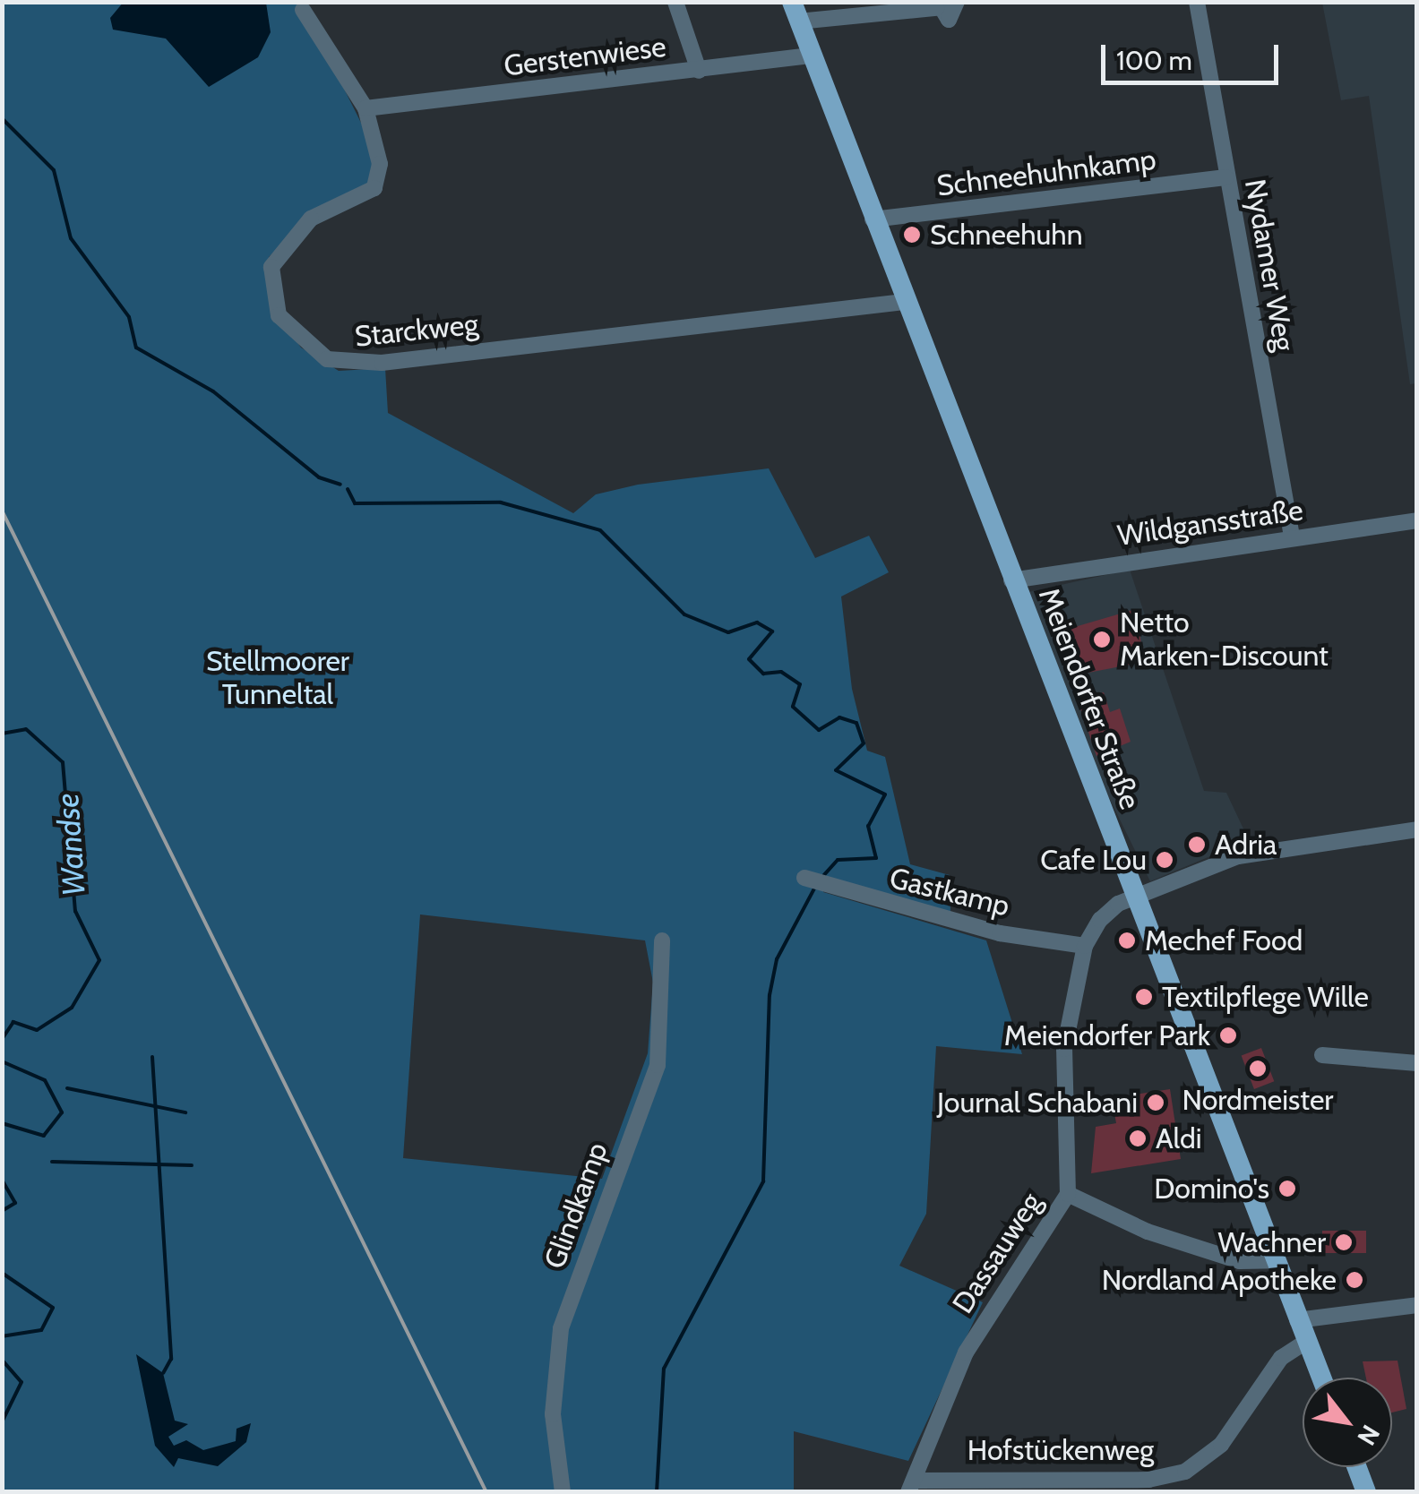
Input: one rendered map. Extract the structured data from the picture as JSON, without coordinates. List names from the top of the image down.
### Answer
{
  "streets": {
    "main road": ["Meiendorfer Straße"],
    "street": [
      "Gerstenwiese",
      "Schneehuhnkamp",
      "Nydamer Weg",
      "Starckweg",
      "Wildgansstraße",
      "Gastkamp",
      "Glindkamp",
      "Dassauweg",
      "Hofstückenweg"
    ]
  },
  "crossings": [
    ["Gerstenwiese", "Starckweg"],
    ["Gerstenwiese", "Meiendorfer Straße"],
    ["Schneehuhnkamp", "Nydamer Weg"],
    ["Schneehuhnkamp", "Meiendorfer Straße"],
    ["Nydamer Weg", "Wildgansstraße"],
    ["Starckweg", "Meiendorfer Straße"],
    ["Wildgansstraße", "Meiendorfer Straße"],
    ["Meiendorfer Straße", "Dassauweg"],
    ["Meiendorfer Straße", "Hofstückenweg"],
    ["Gastkamp", "Dassauweg"],
    ["Dassauweg", "Hofstückenweg"]
  ],
  "water": ["Wandse"],
  "parks": ["Stellmoorer Tunneltal"],
  "places": [
    "Schneehuhn",
    "Netto Marken-Discount",
    "Adria",
    "Cafe Lou",
    "Mechef Food",
    "Textilpflege Wille",
    "Meiendorfer Park",
    "Nordmeister",
    "Journal Schabani",
    "Aldi",
    "Domino's",
    "Wachner",
    "Nordland Apotheke"
  ],
  "scale_bar": "100 m",
  "north": "bottom right"
}
